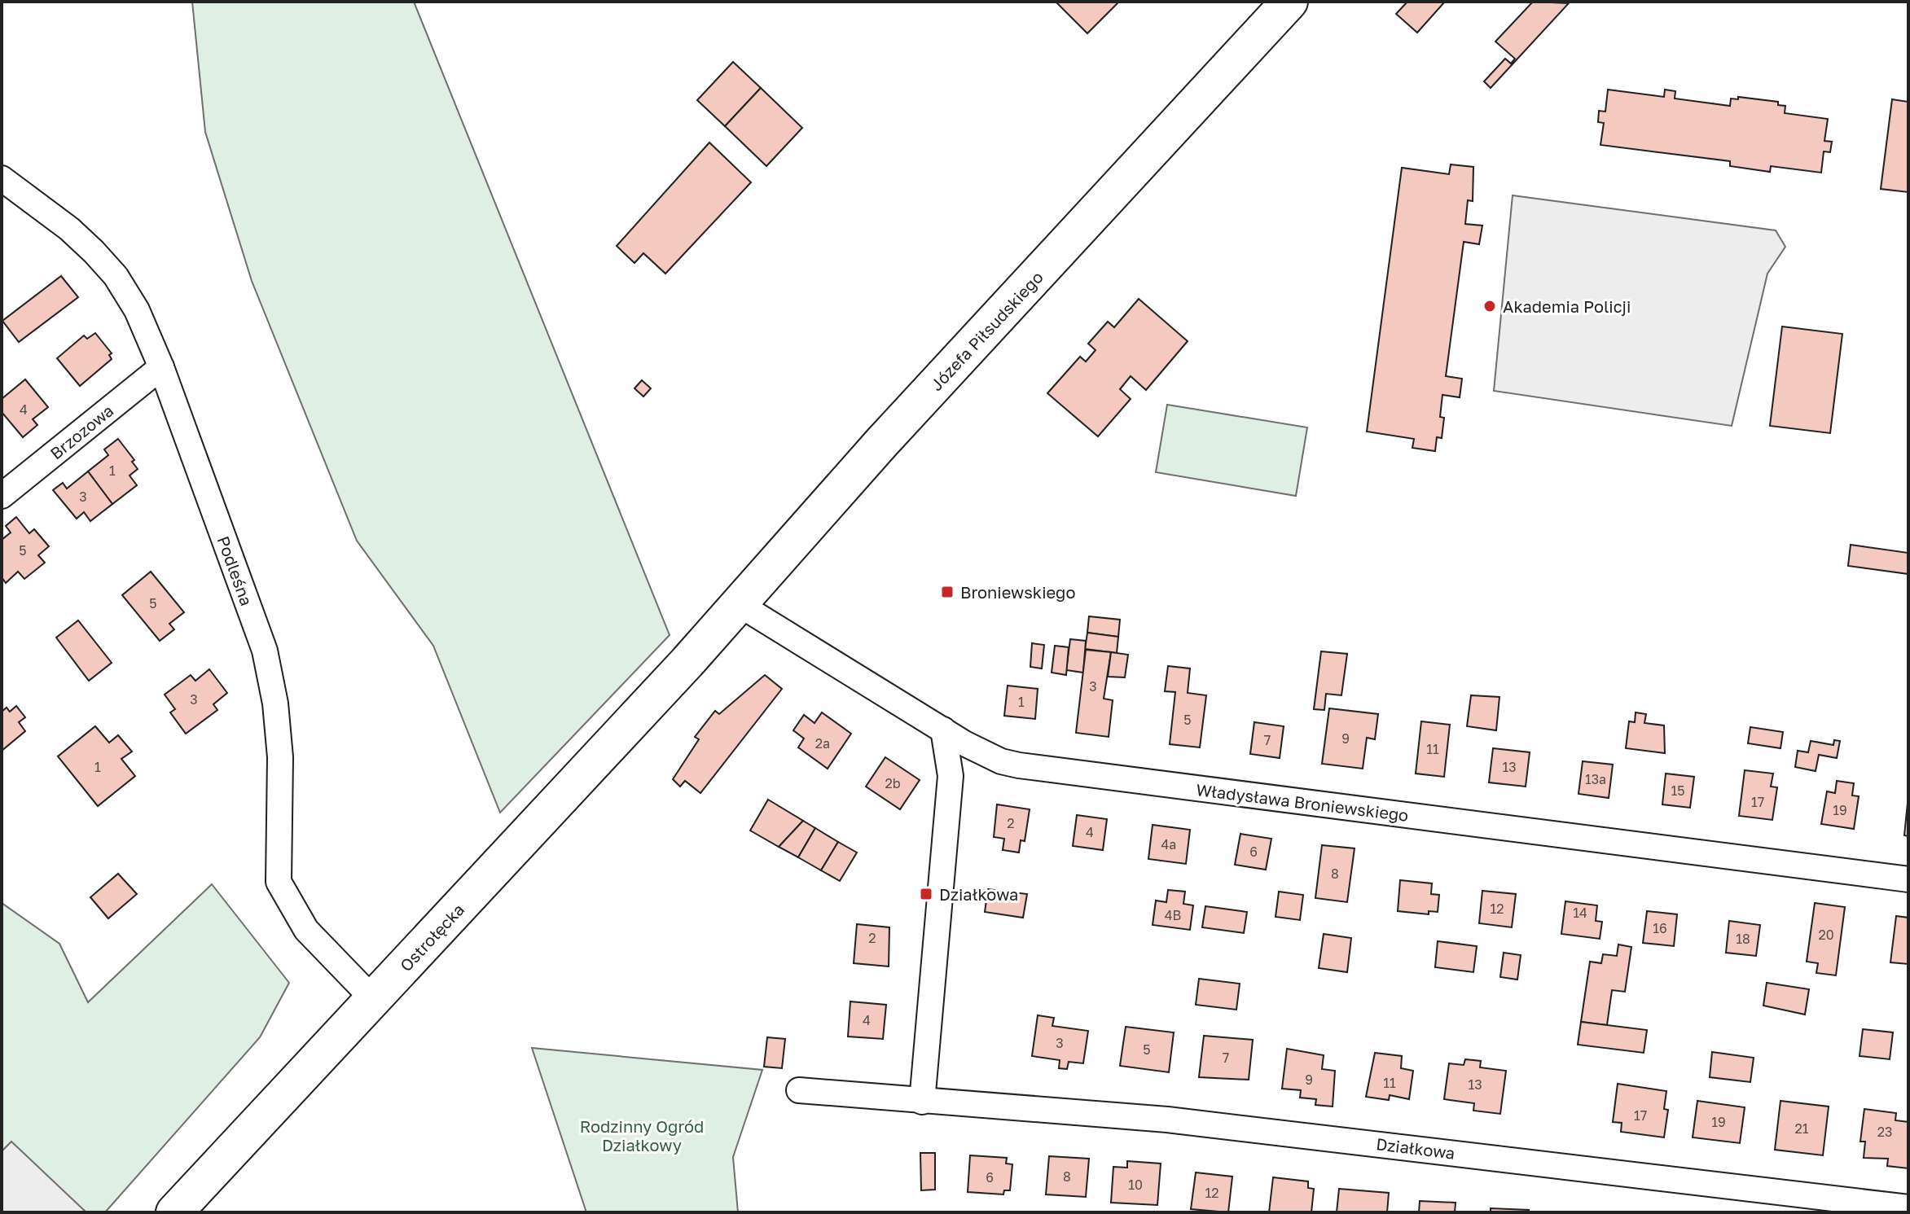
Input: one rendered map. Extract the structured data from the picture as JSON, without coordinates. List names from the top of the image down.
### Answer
{
  "streets": {
    "main road": ["Józefa Piłsudskiego", "Ostrołęcka"],
    "street": [
      "Brzozowa",
      "Podleśna",
      "Władysława Broniewskiego",
      "Działkowa"
    ]
  },
  "crossings": [
    ["Józefa Piłsudskiego", "Władysława Broniewskiego"],
    ["Józefa Piłsudskiego", "Ostrołęcka"],
    ["Brzozowa", "Podleśna"],
    ["Podleśna", "Ostrołęcka"]
  ],
  "parks": ["Rodzinny Ogród Działkowy"],
  "places": {
    "other": ["Akademia Policji"],
    "transit": ["Broniewskiego", "Działkowa"]
  },
  "house_numbers": [
    "4",
    "1",
    "3",
    "5",
    "5",
    "3",
    "3",
    "1",
    "5",
    "9",
    "7",
    "2a",
    "11",
    "1",
    "13",
    "13a",
    "2b",
    "15",
    "17",
    "19",
    "2",
    "4",
    "4a",
    "6",
    "8",
    "12",
    "14",
    "4B",
    "16",
    "20",
    "2",
    "18",
    "4",
    "3",
    "5",
    "7",
    "9",
    "11",
    "13",
    "17",
    "19",
    "21",
    "23",
    "8",
    "6",
    "10",
    "12"
  ]
}
